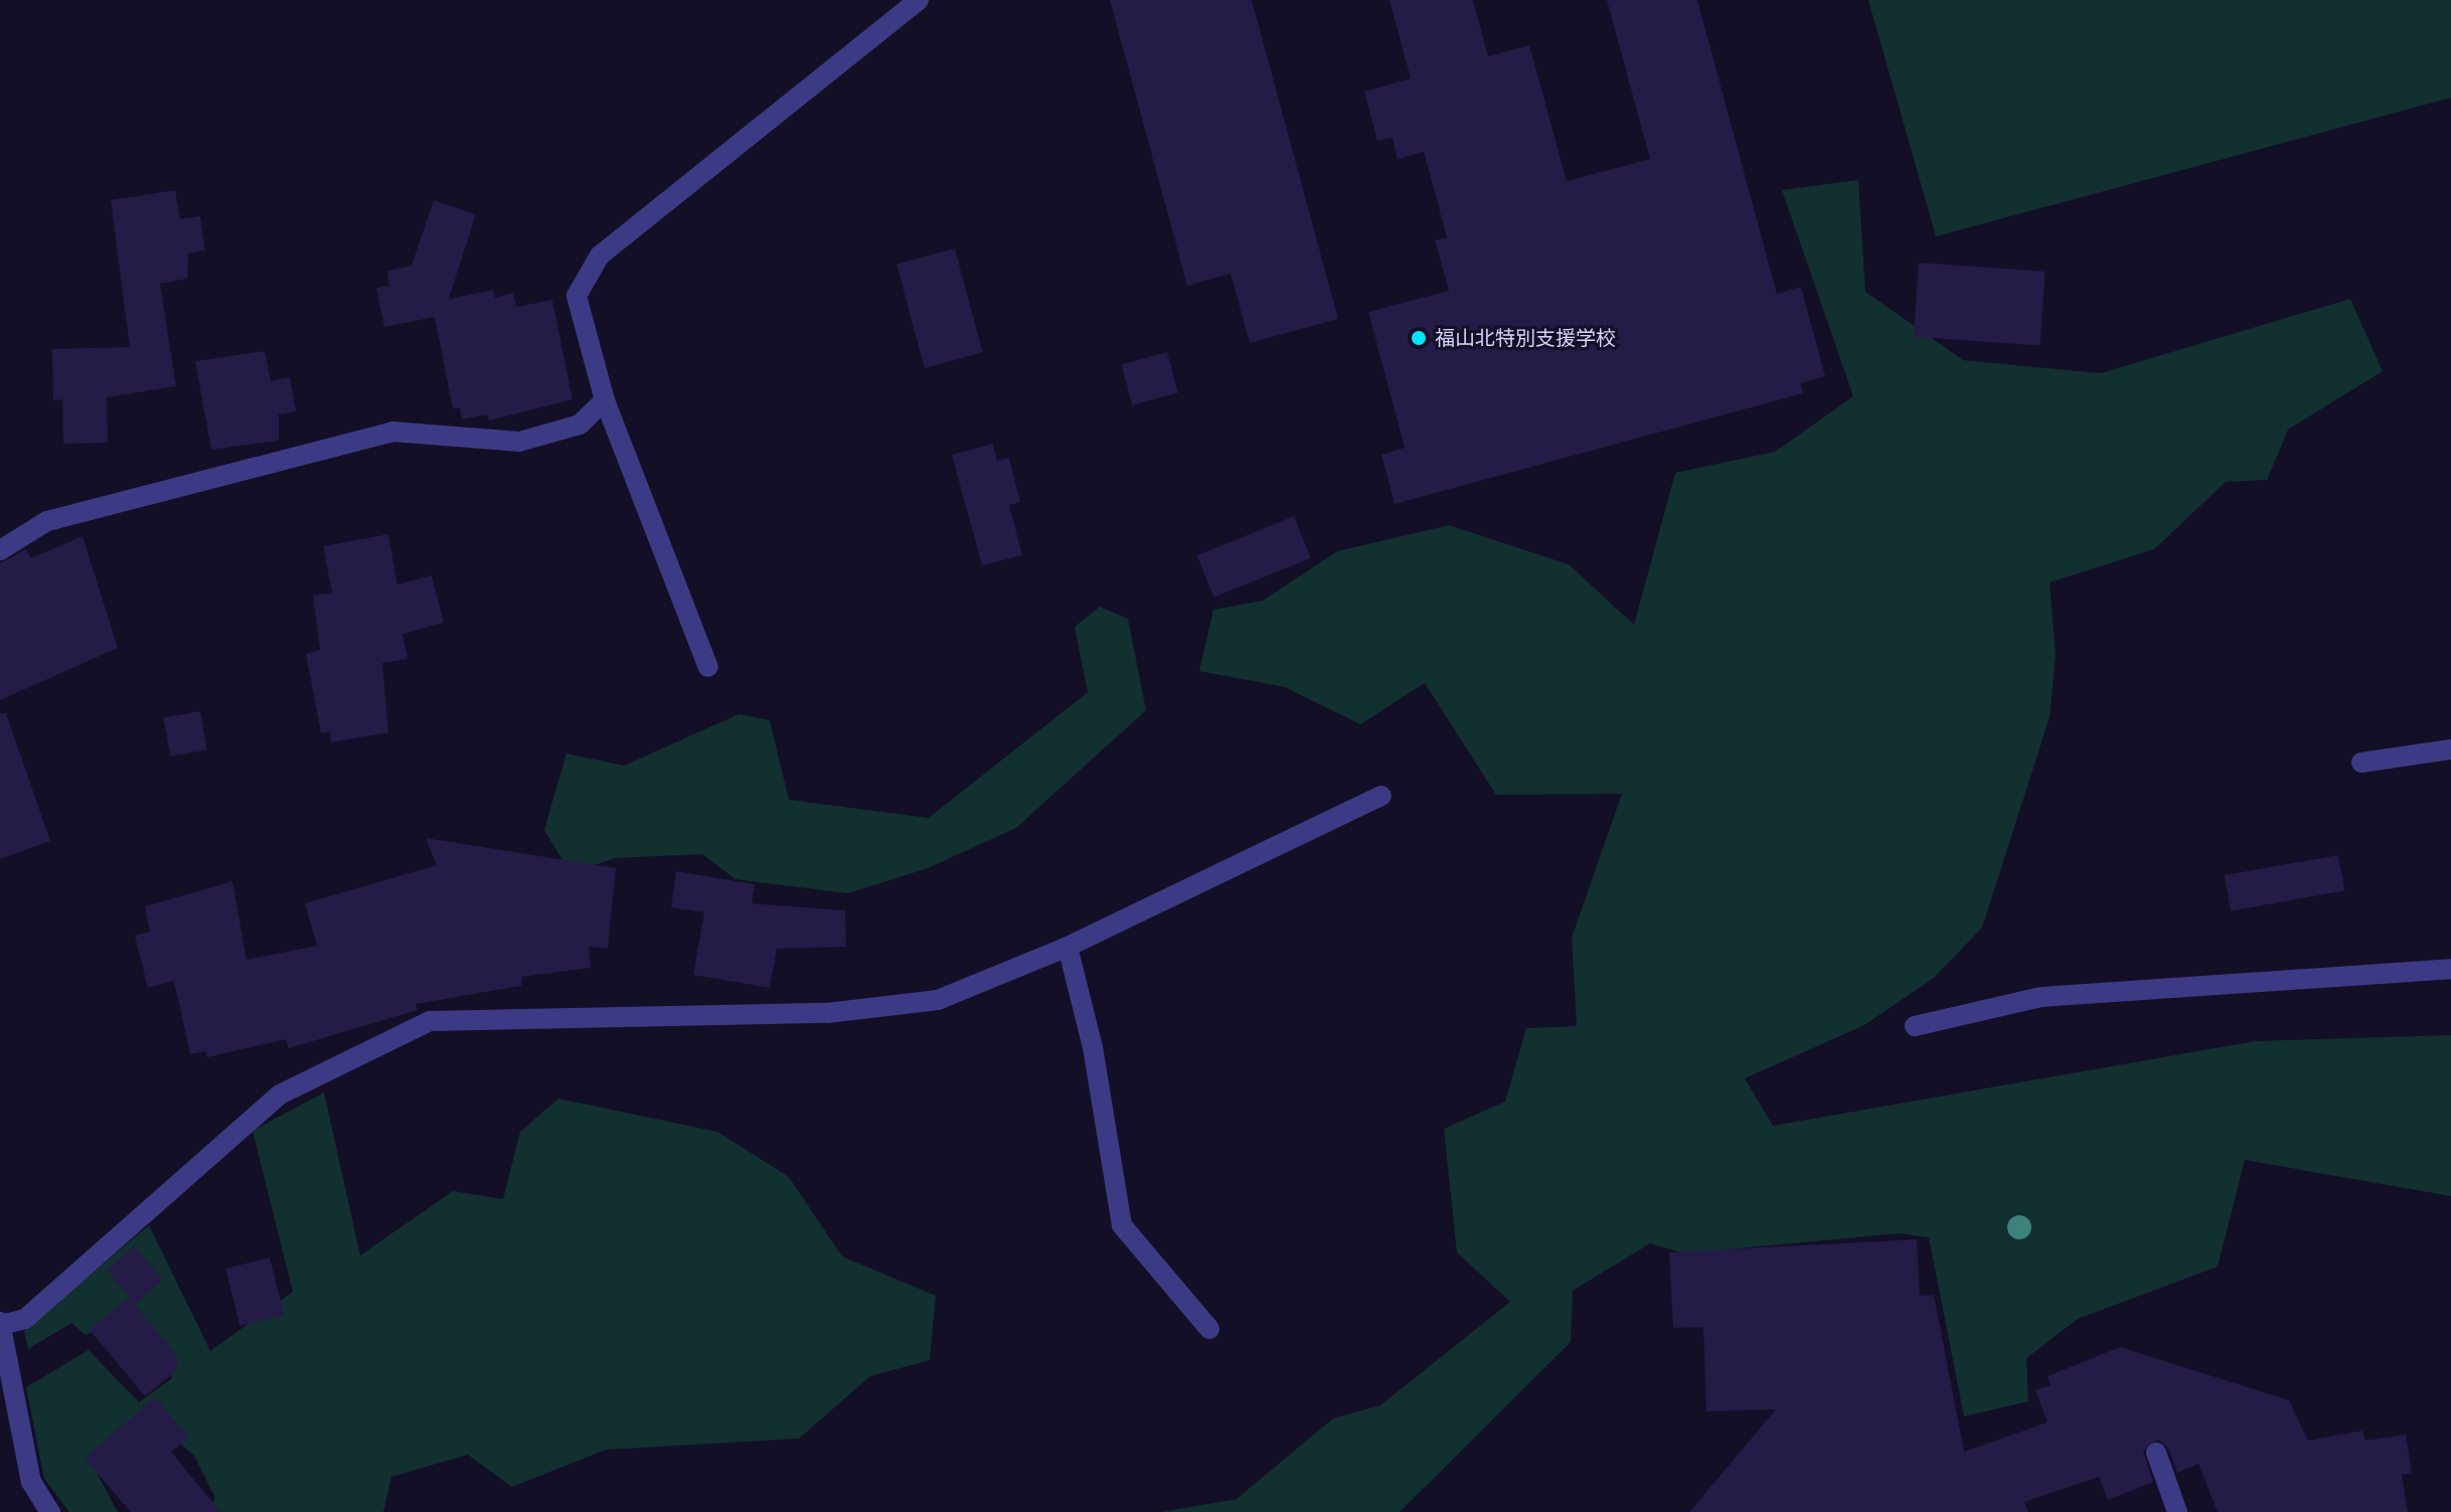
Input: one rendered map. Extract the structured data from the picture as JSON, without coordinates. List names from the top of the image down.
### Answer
{
  "places": ["福山北特別支援学校"]
}
